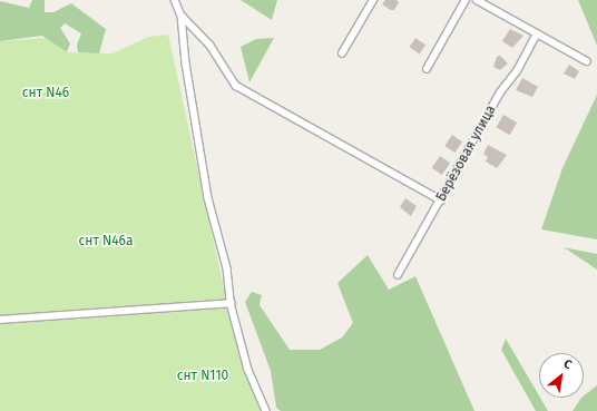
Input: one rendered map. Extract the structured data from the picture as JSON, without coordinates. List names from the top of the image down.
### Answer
{
  "streets": {
    "street": ["Берёзовая улица"]
  },
  "parks": ["снт N46", "снт N46а", "снт N110"],
  "north": "top right"
}
